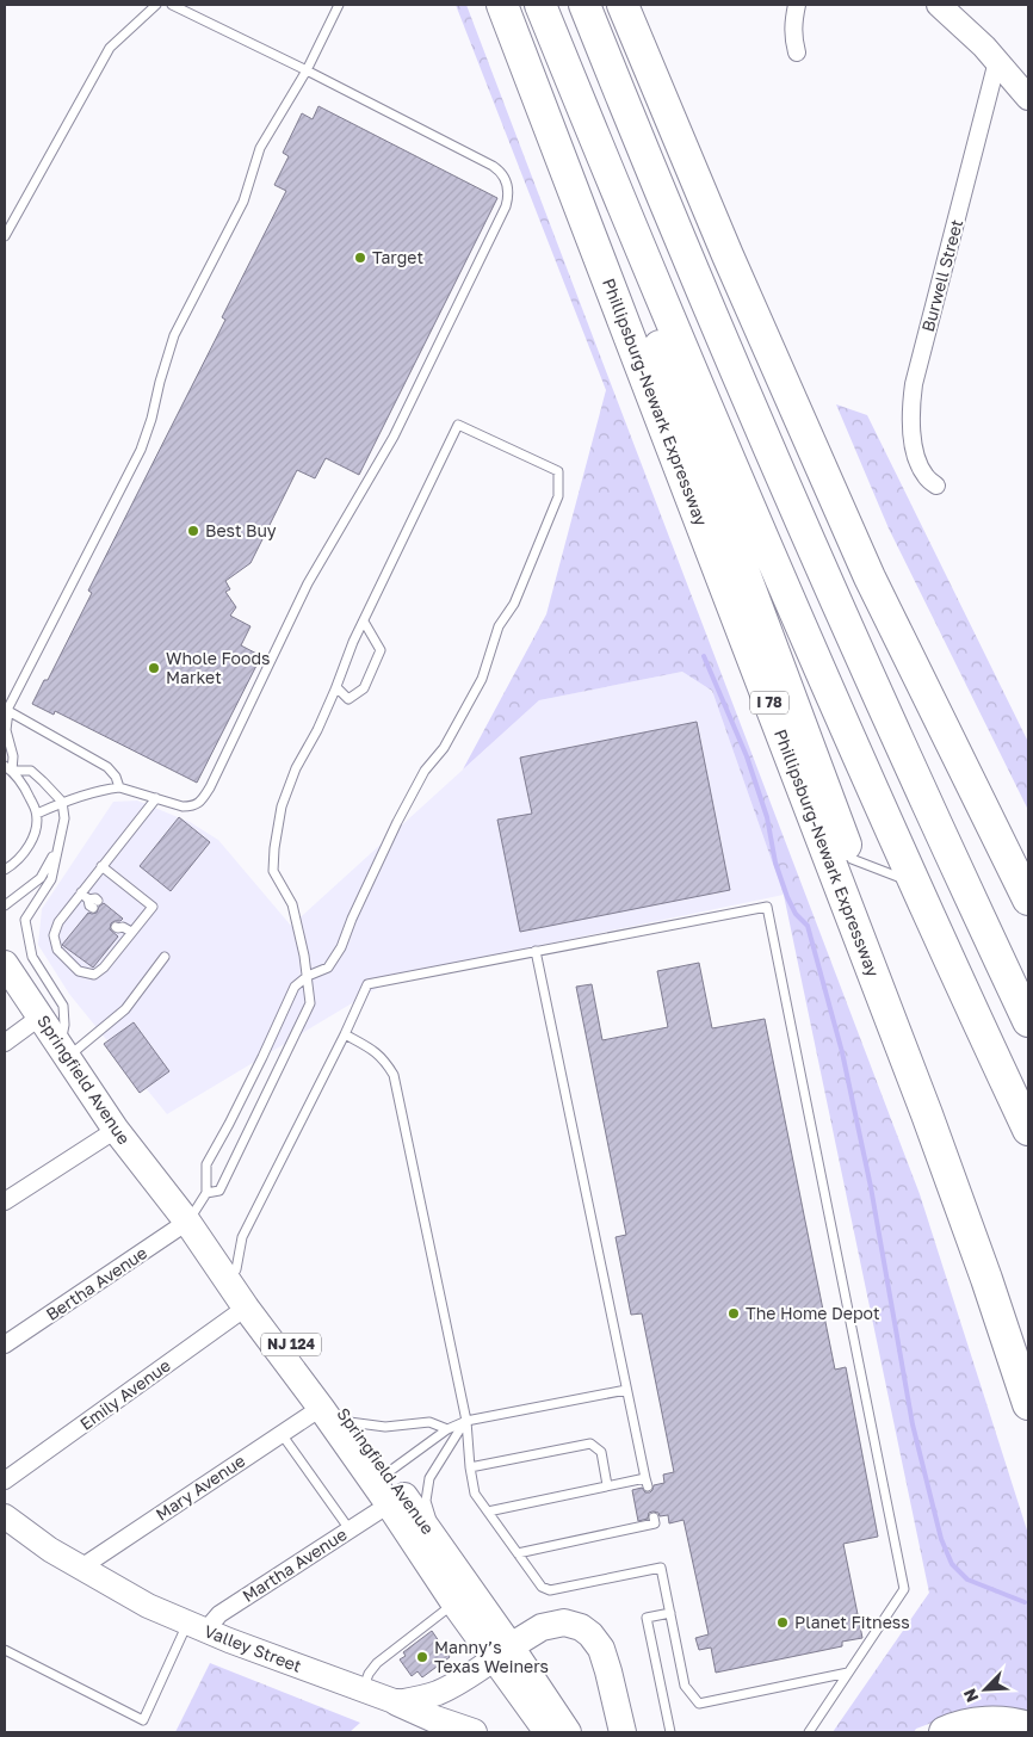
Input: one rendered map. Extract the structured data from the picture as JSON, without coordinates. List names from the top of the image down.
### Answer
{
  "streets": {
    "highway": ["Phillipsburg-Newark Expressway", "I 78"],
    "main road": ["Springfield Avenue", "NJ 124", "Valley Street"],
    "street": [
      "Burwell Street",
      "Bertha Avenue",
      "Emily Avenue",
      "Mary Avenue",
      "Martha Avenue"
    ]
  },
  "crossings": [
    ["Springfield Avenue", "Bertha Avenue"],
    ["Springfield Avenue", "Emily Avenue"],
    ["Springfield Avenue", "Mary Avenue"],
    ["Springfield Avenue", "Martha Avenue"],
    ["Mary Avenue", "Valley Street"],
    ["Martha Avenue", "Valley Street"]
  ],
  "places": [
    "Target",
    "Best Buy",
    "Whole Foods Market",
    "The Home Depot",
    "Planet Fitness",
    "Manny’s Texas Weiners"
  ],
  "north": "bottom left"
}
